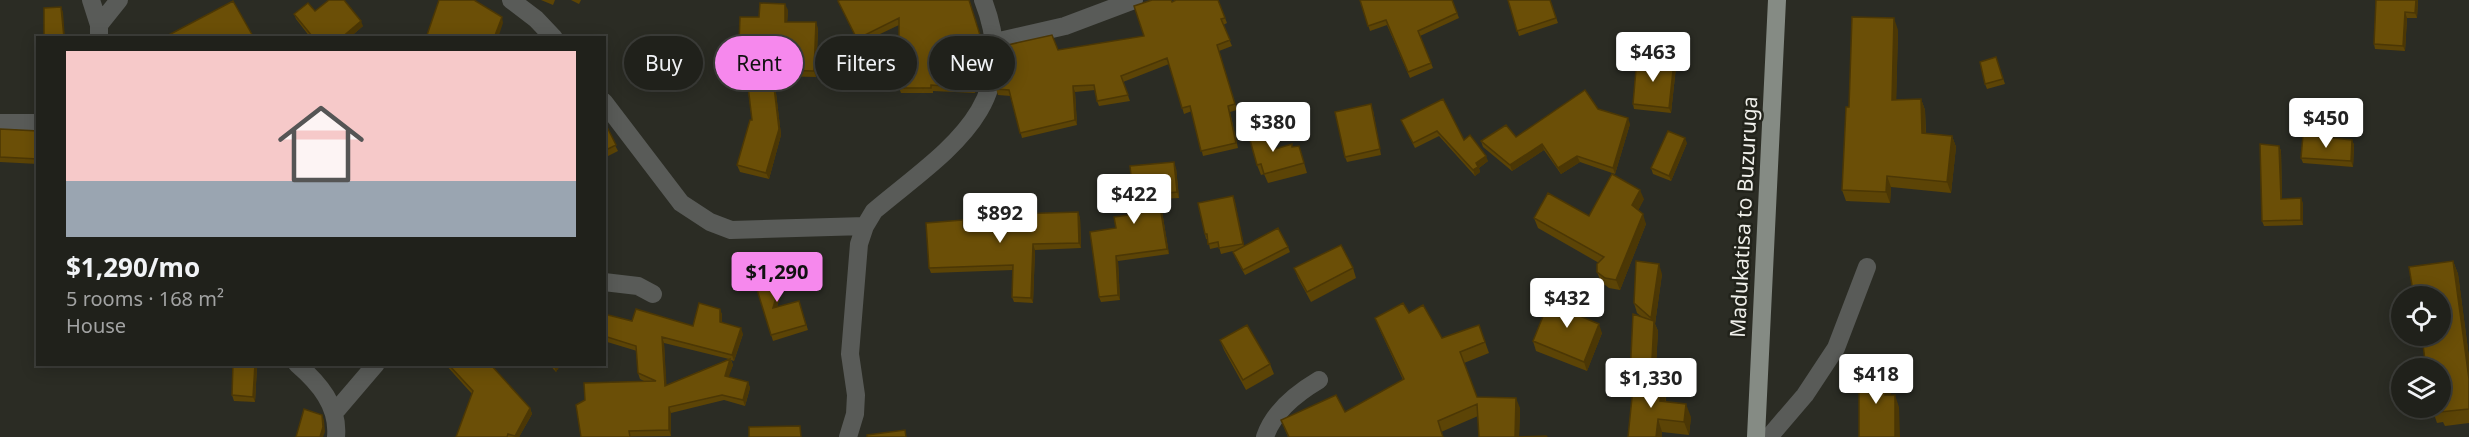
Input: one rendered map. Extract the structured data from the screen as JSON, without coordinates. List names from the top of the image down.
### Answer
{
  "streets": {
    "main road": ["Madukatisa to Buzuruga"]
  },
  "page": {
    "price": [
      "$463",
      "$450",
      "$380",
      "$422",
      "$892",
      "$1,290",
      "$432",
      "$418",
      "$1,330"
    ],
    "chip": [
      "Buy",
      "Rent",
      "Filters",
      "New"
    ],
    "list": [
      {
        "name": "$1,290/mo",
        "note": "5 rooms · 168 m² · House"
      }
    ]
  }
}
